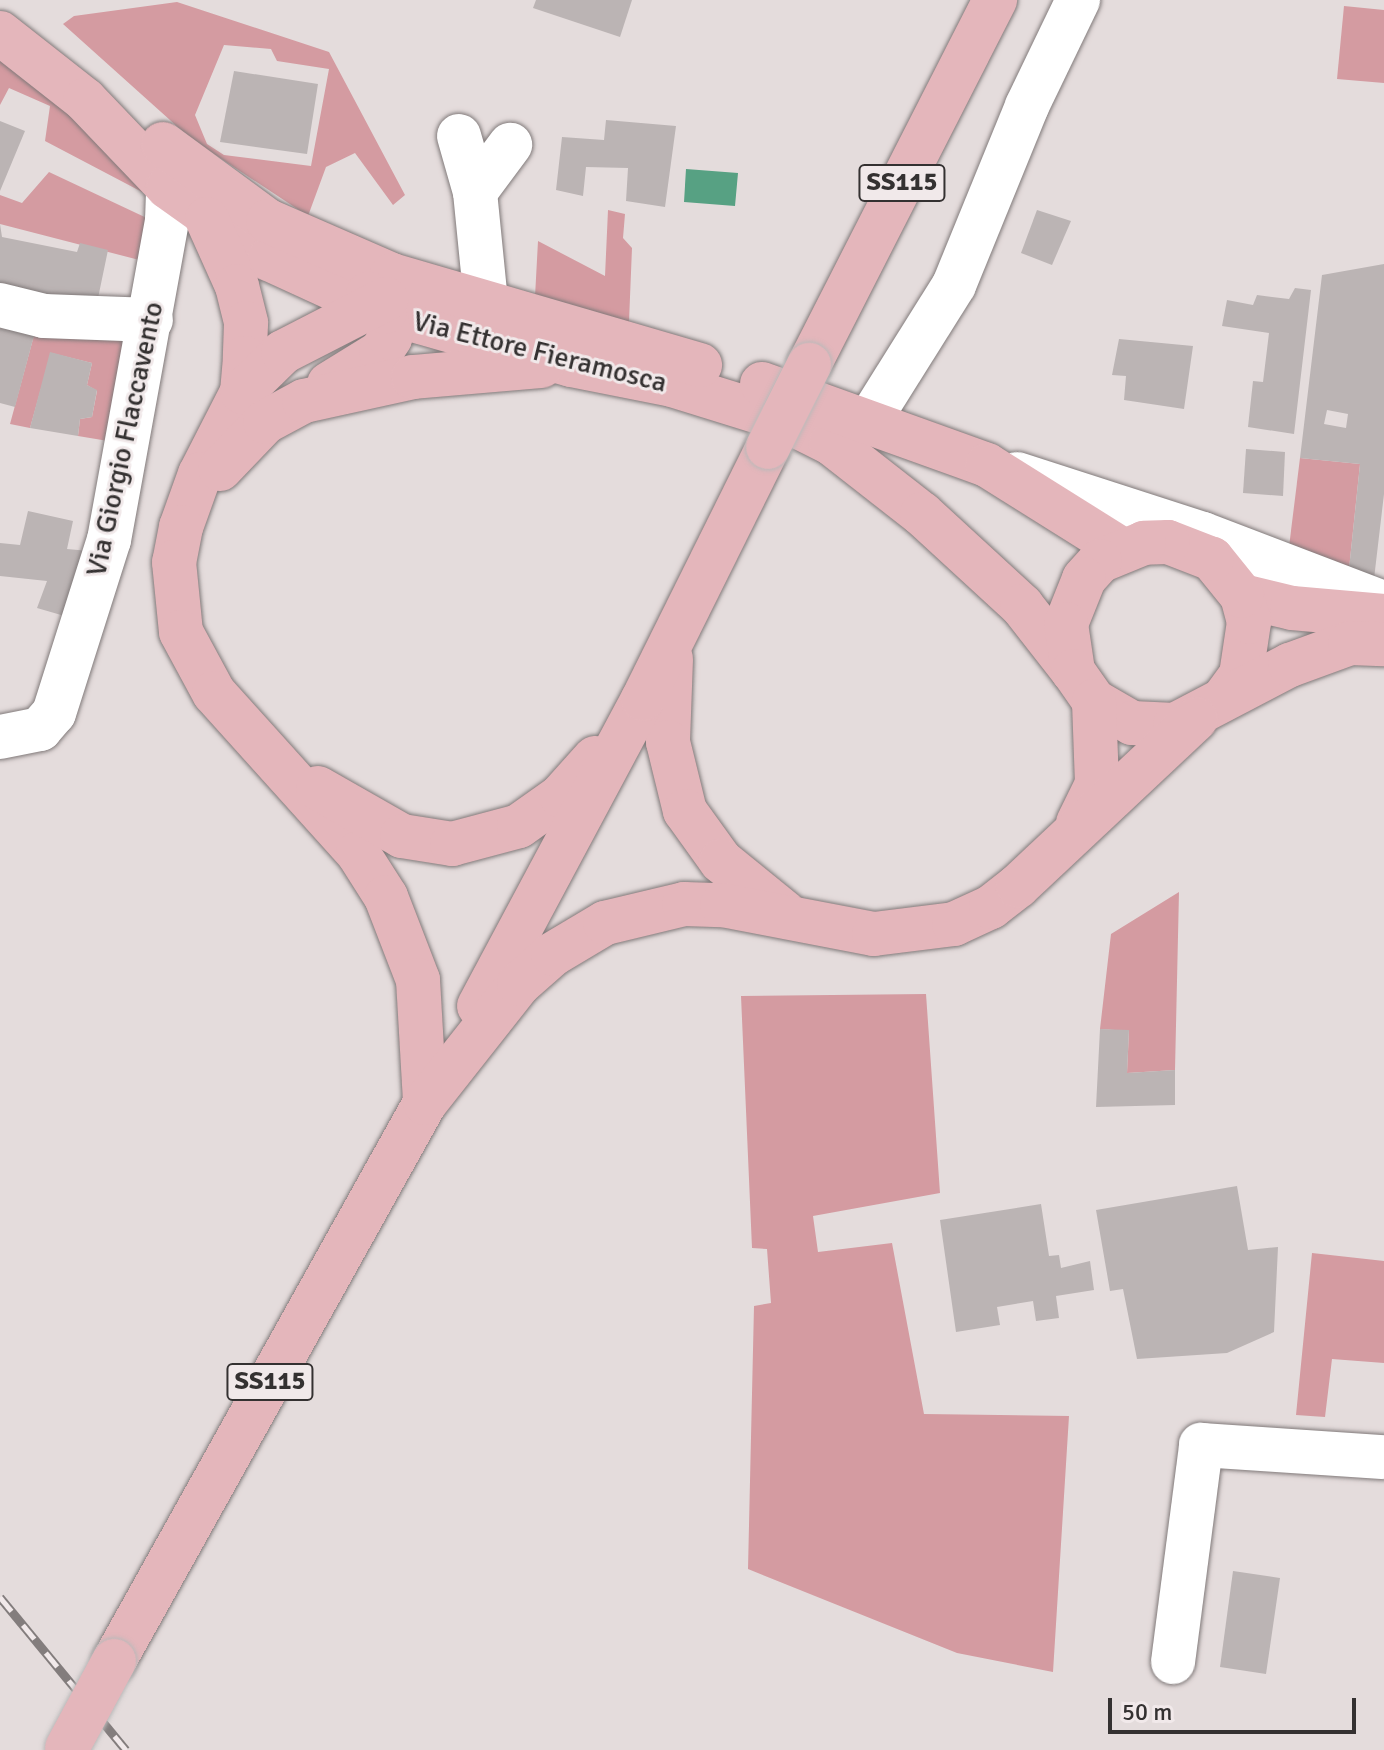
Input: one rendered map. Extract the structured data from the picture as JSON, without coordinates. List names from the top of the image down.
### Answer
{
  "streets": {
    "main road": ["SS115", "Via Ettore Fieramosca"],
    "street": ["Via Giorgio Flaccavento"]
  },
  "crossings": [
    ["Via Ettore Fieramosca", "Via Giorgio Flaccavento"]
  ],
  "scale_bar": "50 m"
}
